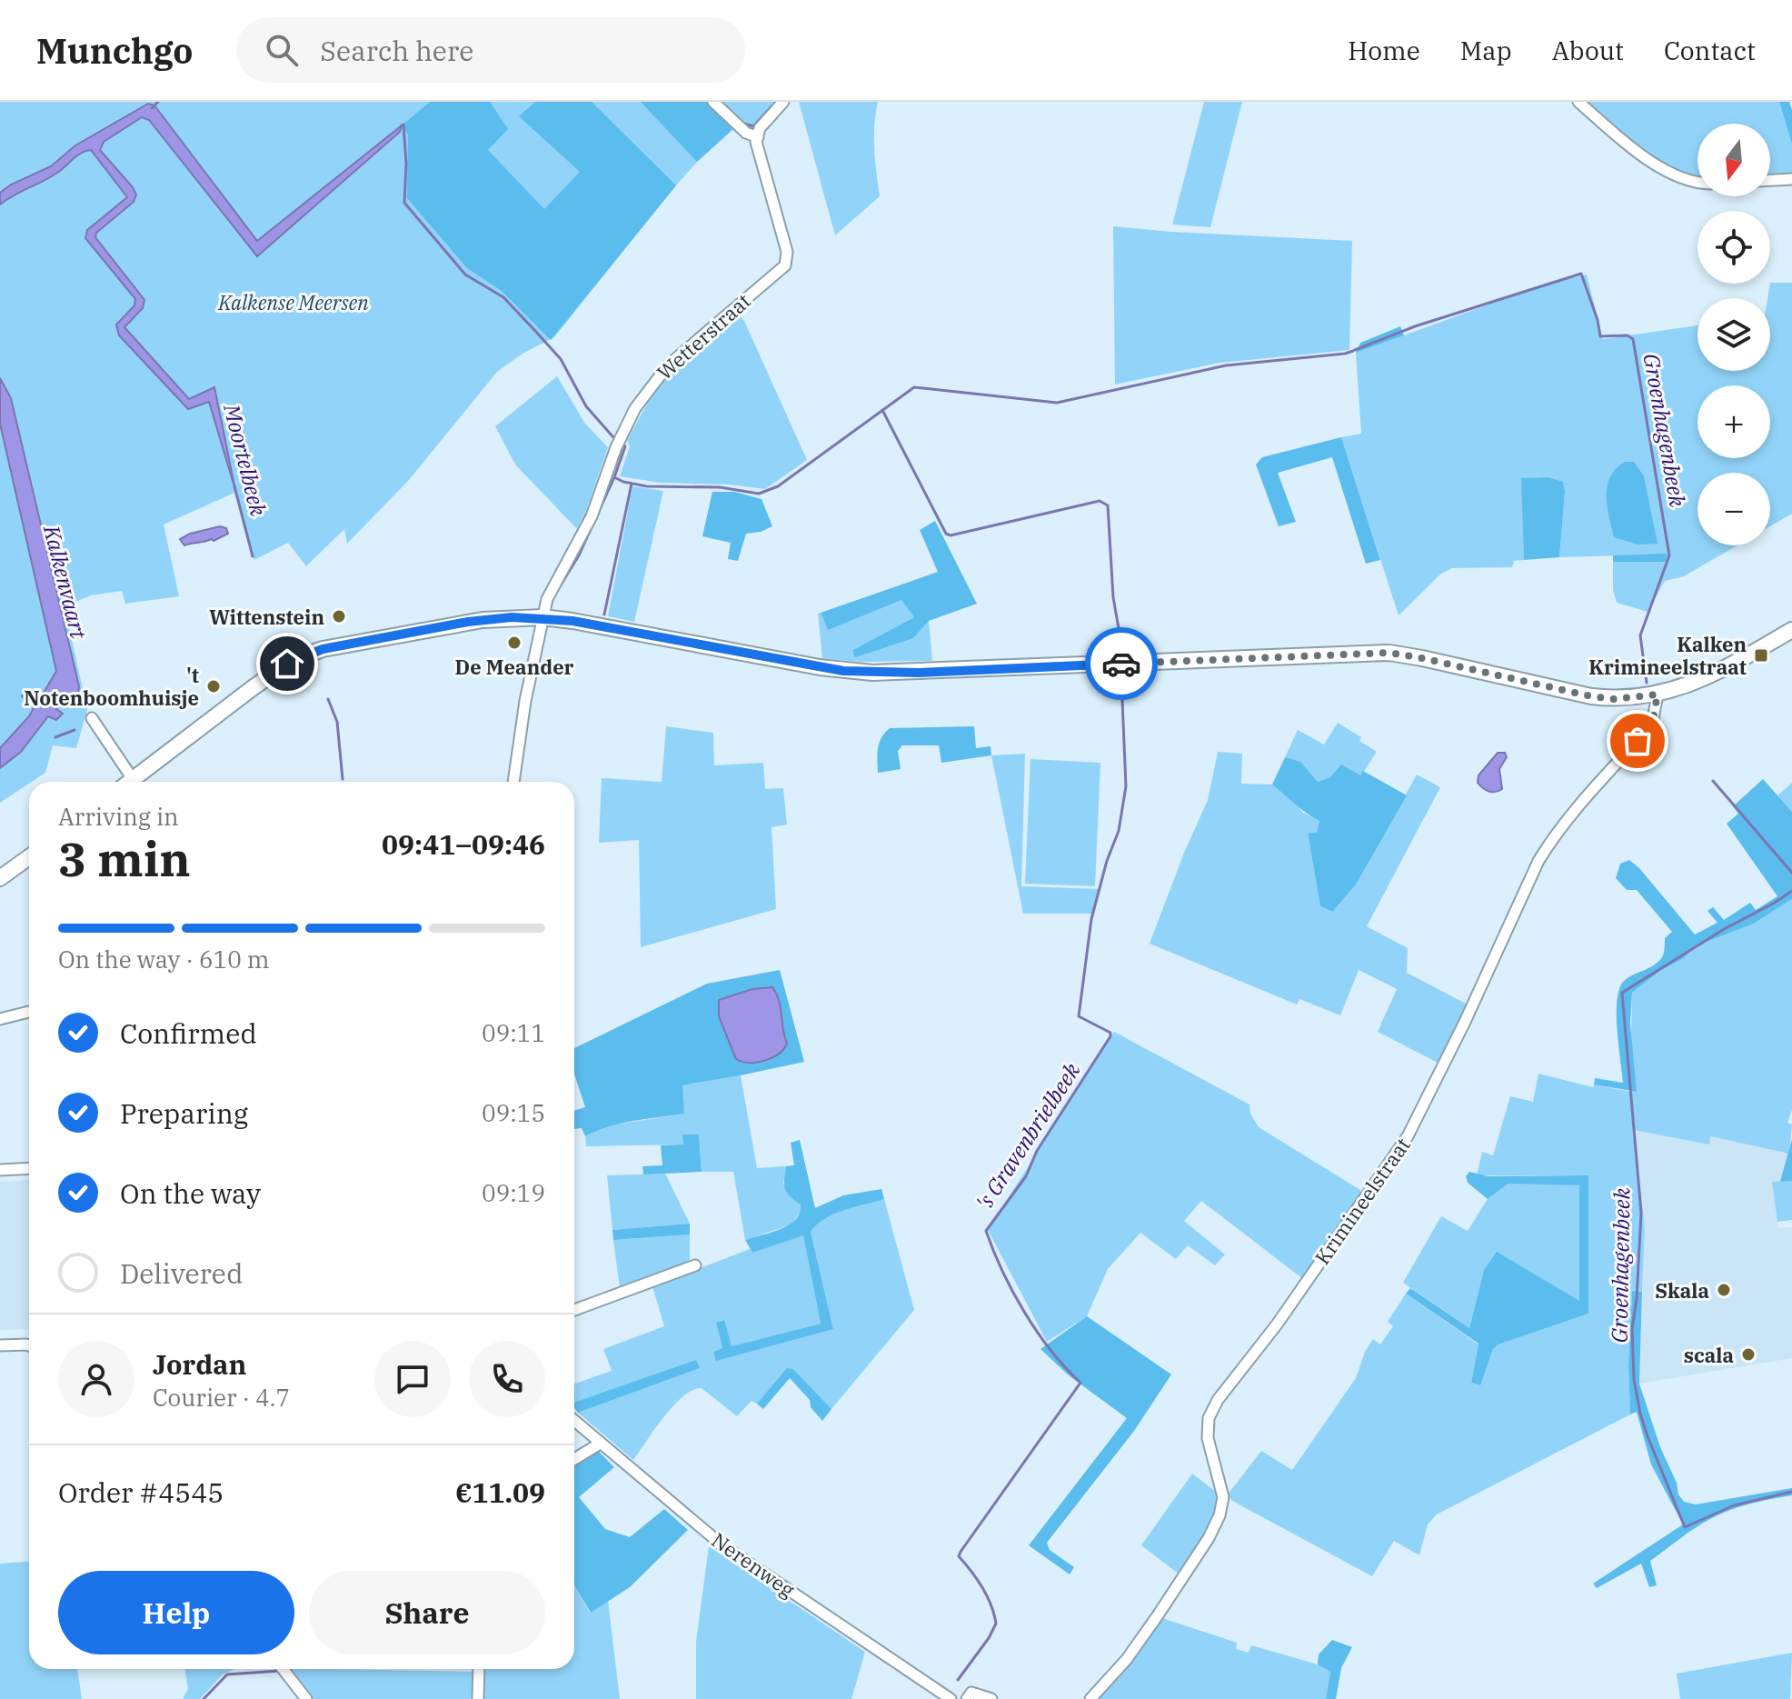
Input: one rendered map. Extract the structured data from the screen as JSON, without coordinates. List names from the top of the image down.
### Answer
{
  "streets": {
    "street": ["Wetterstraat", "Krimineelstraat", "Nerenweg"]
  },
  "water": [
    "Groenhagenbeek",
    "Moortelbeek",
    "Kalkenvaart",
    "'s Gravenbrielbeek"
  ],
  "parks": ["Kalkense Meersen"],
  "places": {
    "other": [
      "Wittenstein",
      "De Meander",
      "'t Notenboomhuisje",
      "Skala",
      "scala"
    ],
    "transit": ["Kalken Krimineelstraat"]
  },
  "north": "bottom",
  "page": {
    "header": "Munchgo",
    "search": "Search here",
    "nav": [
      "Home",
      "Map",
      "About",
      "Contact"
    ],
    "map_buttons": ["+", "−"],
    "heading": ["3 min", "Arriving in", "09:41–09:46"],
    "panel": [
      "Jordan",
      "Courier · 4.7",
      "Order #4545",
      "€11.09"
    ],
    "bar": "On the way · 610 m",
    "list": [
      ["Confirmed", "09:11"],
      ["Preparing", "09:15"],
      ["On the way", "09:19"],
      "Delivered"
    ],
    "buttons": ["Help", "Share"]
  }
}
